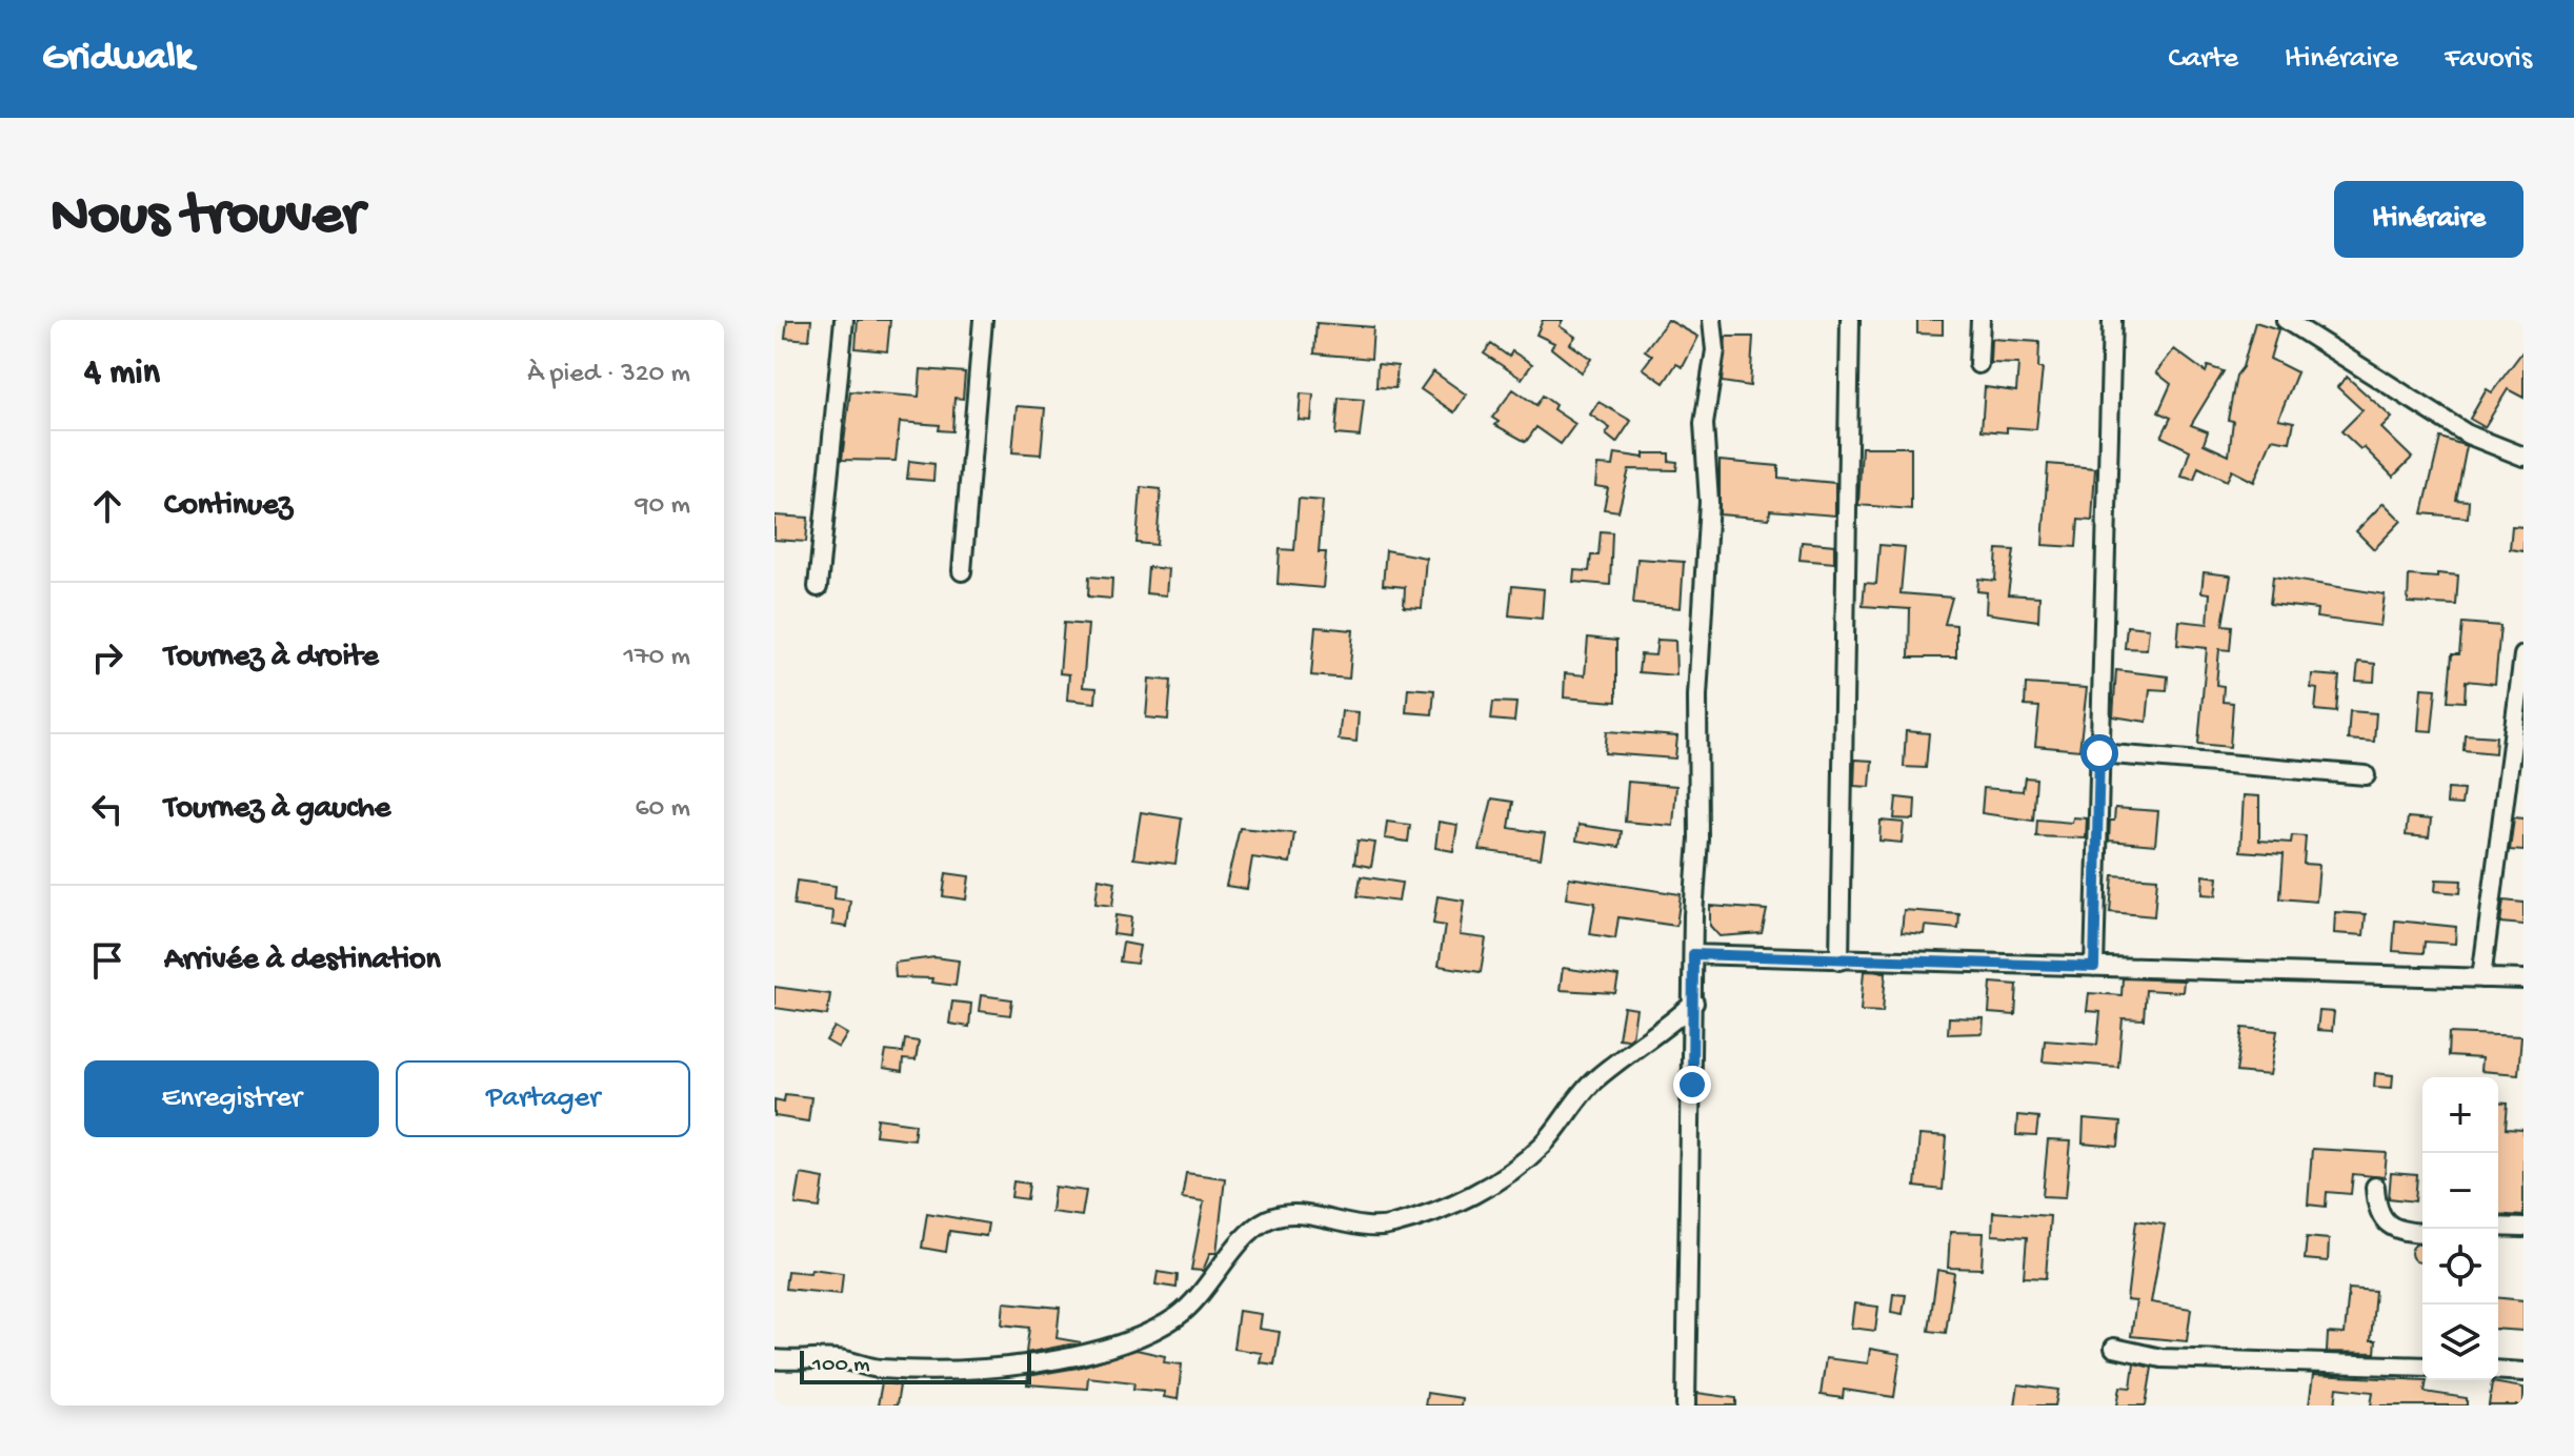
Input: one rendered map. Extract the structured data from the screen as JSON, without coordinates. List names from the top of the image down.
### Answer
{
  "scale_bar": "100 m",
  "page": {
    "header": "Gridwalk",
    "nav": ["Carte", "Itinéraire", "Favoris"],
    "buttons": [
      "Itinéraire",
      ["Enregistrer", "Partager"]
    ],
    "title": "Nous trouver",
    "heading": ["4 min", "À pied · 320 m"],
    "list": [
      ["Continuez", "90 m"],
      ["Tournez à droite", "170 m"],
      ["Tournez à gauche", "60 m"],
      "Arrivée à destination"
    ],
    "map_buttons": ["+", "−"],
    "scale": "100 m"
  }
}
